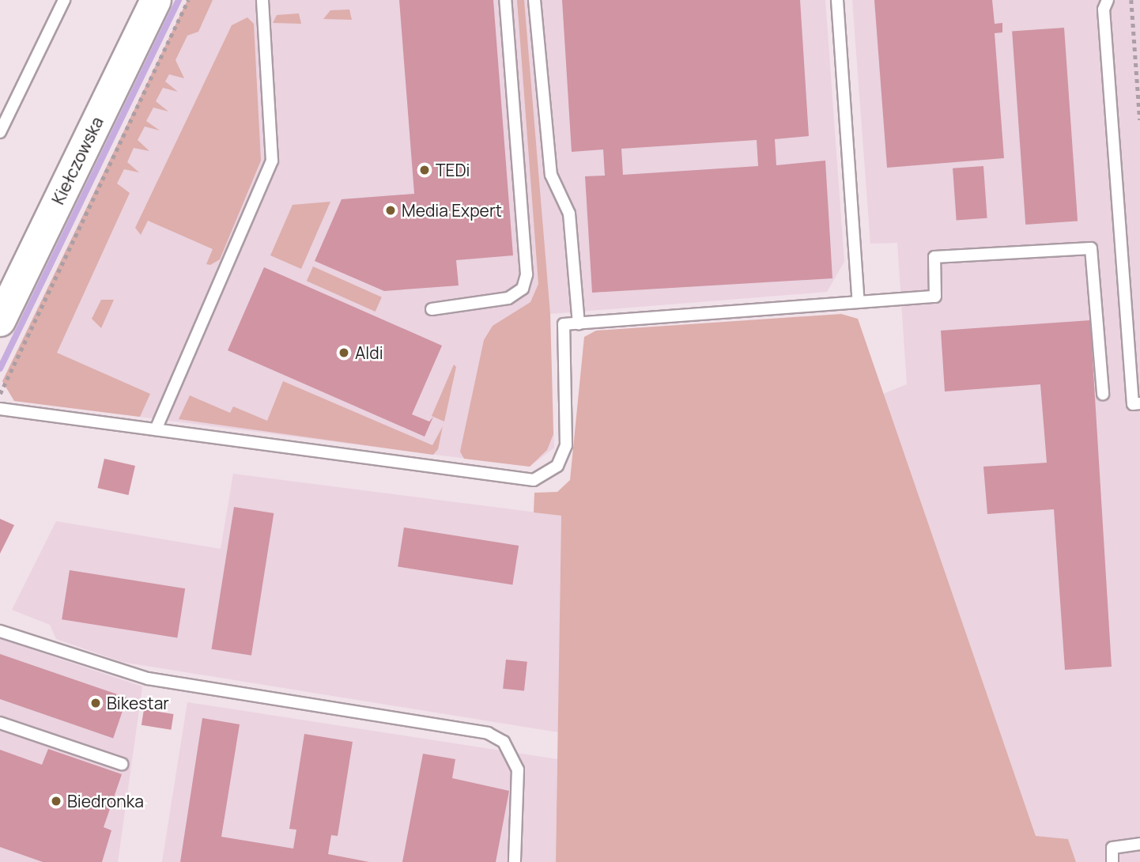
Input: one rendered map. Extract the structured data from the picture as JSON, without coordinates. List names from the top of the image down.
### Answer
{
  "streets": {
    "street": ["Kiełczowska"]
  },
  "places": [
    "TEDi",
    "Media Expert",
    "Aldi",
    "Bikestar",
    "Biedronka"
  ]
}
